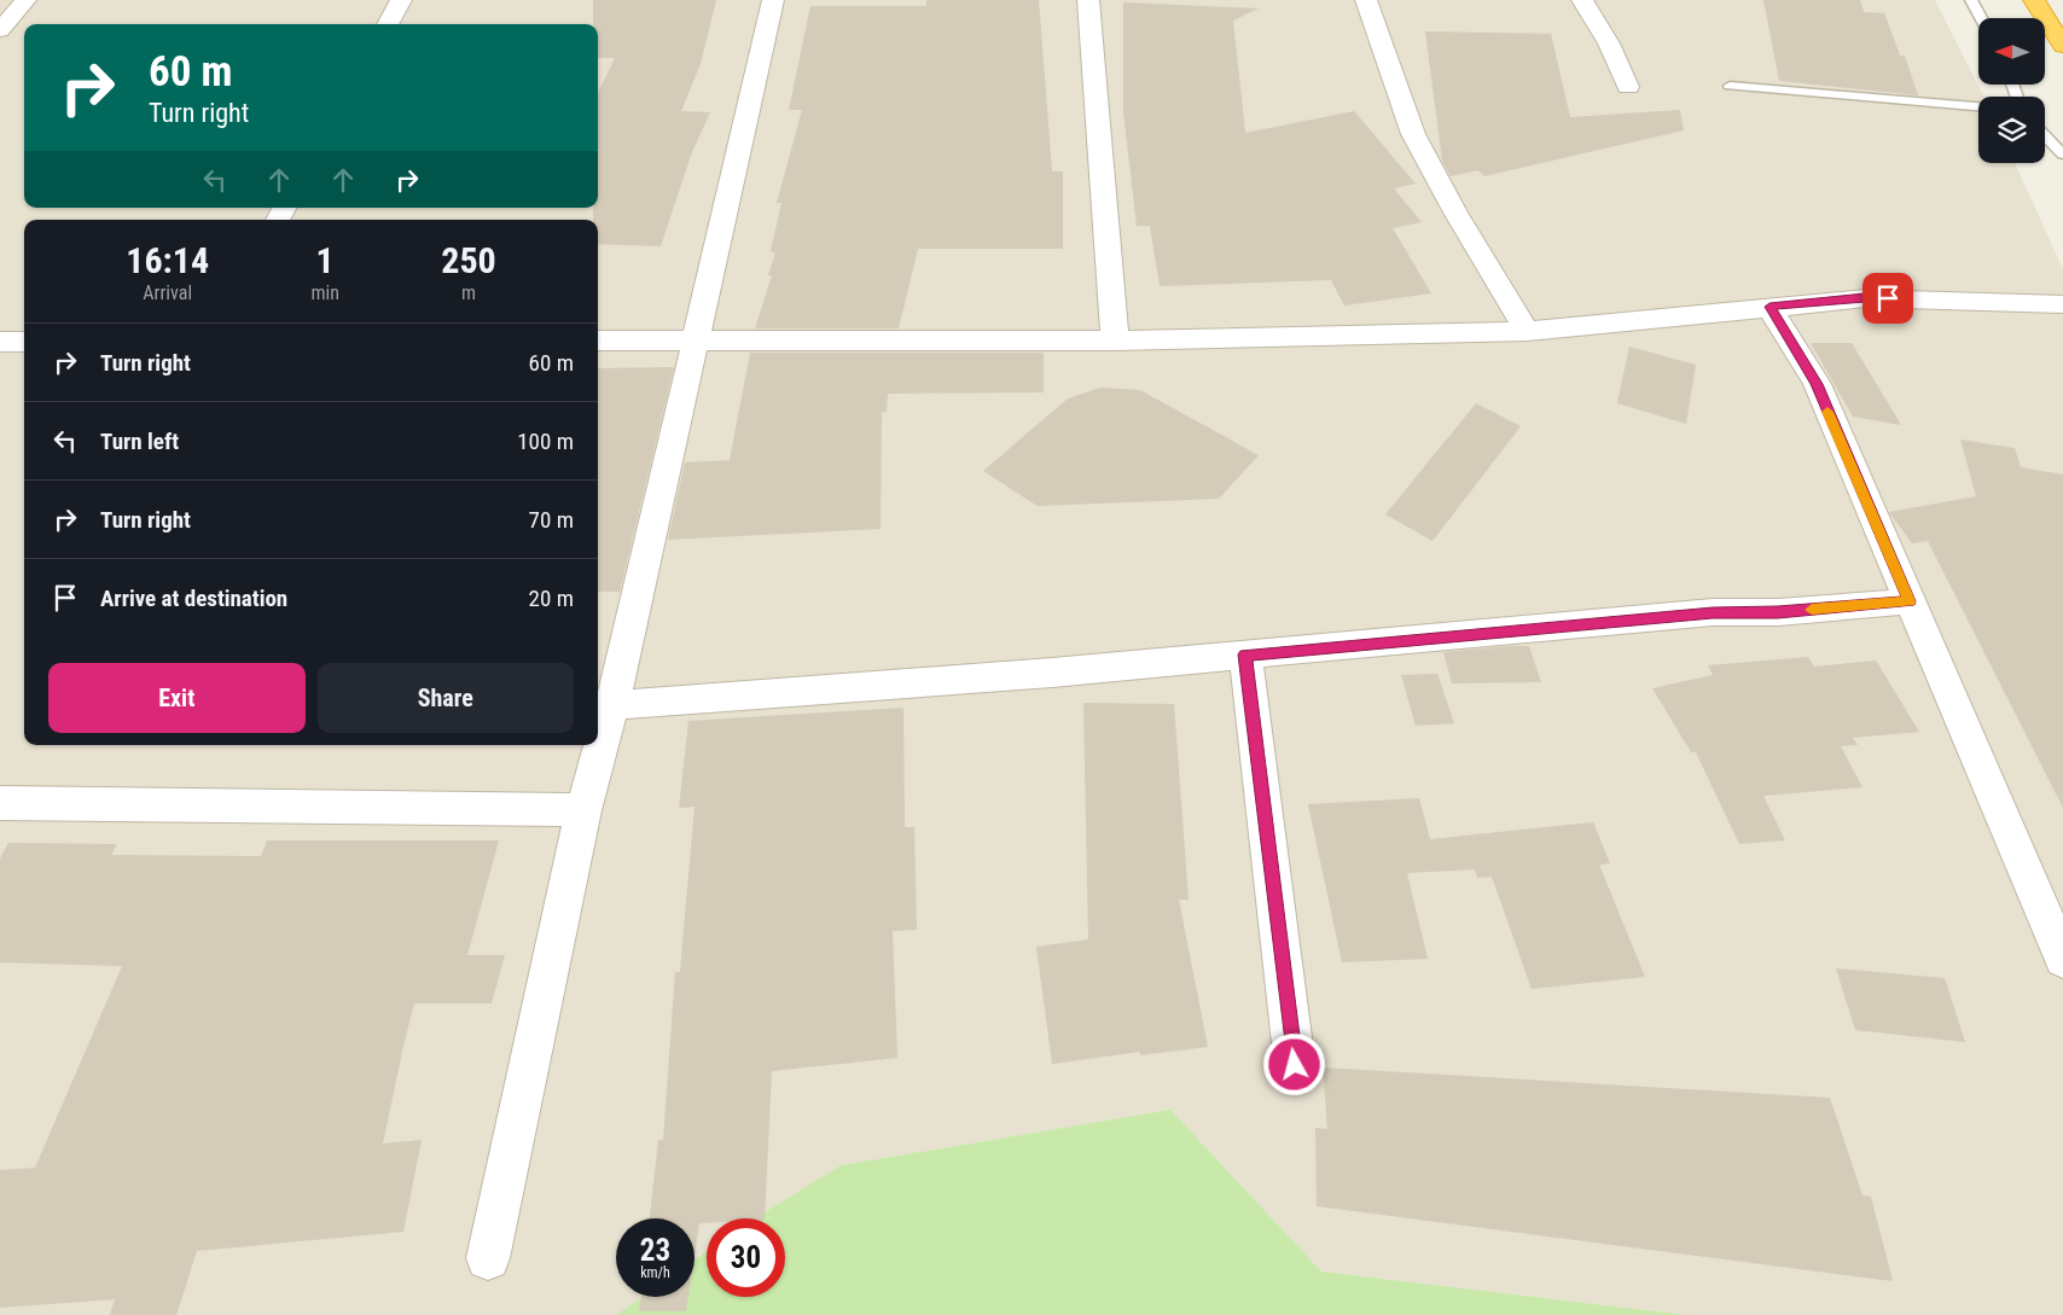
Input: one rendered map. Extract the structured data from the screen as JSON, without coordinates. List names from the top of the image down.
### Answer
{
  "north": "left",
  "page": {
    "turn": ["60 m", "Turn right"],
    "eta": [
      "16:14",
      "Arrival",
      "1",
      "min",
      "250",
      "m"
    ],
    "list": [
      {
        "name": "Turn right",
        "value": "60 m"
      },
      {
        "name": "Turn left",
        "value": "100 m"
      },
      {
        "name": "Turn right",
        "value": "70 m"
      },
      {
        "name": "Arrive at destination",
        "value": "20 m"
      }
    ],
    "buttons": ["Exit", "Share"],
    "speed": "23 km/h",
    "limit": "30"
  }
}
